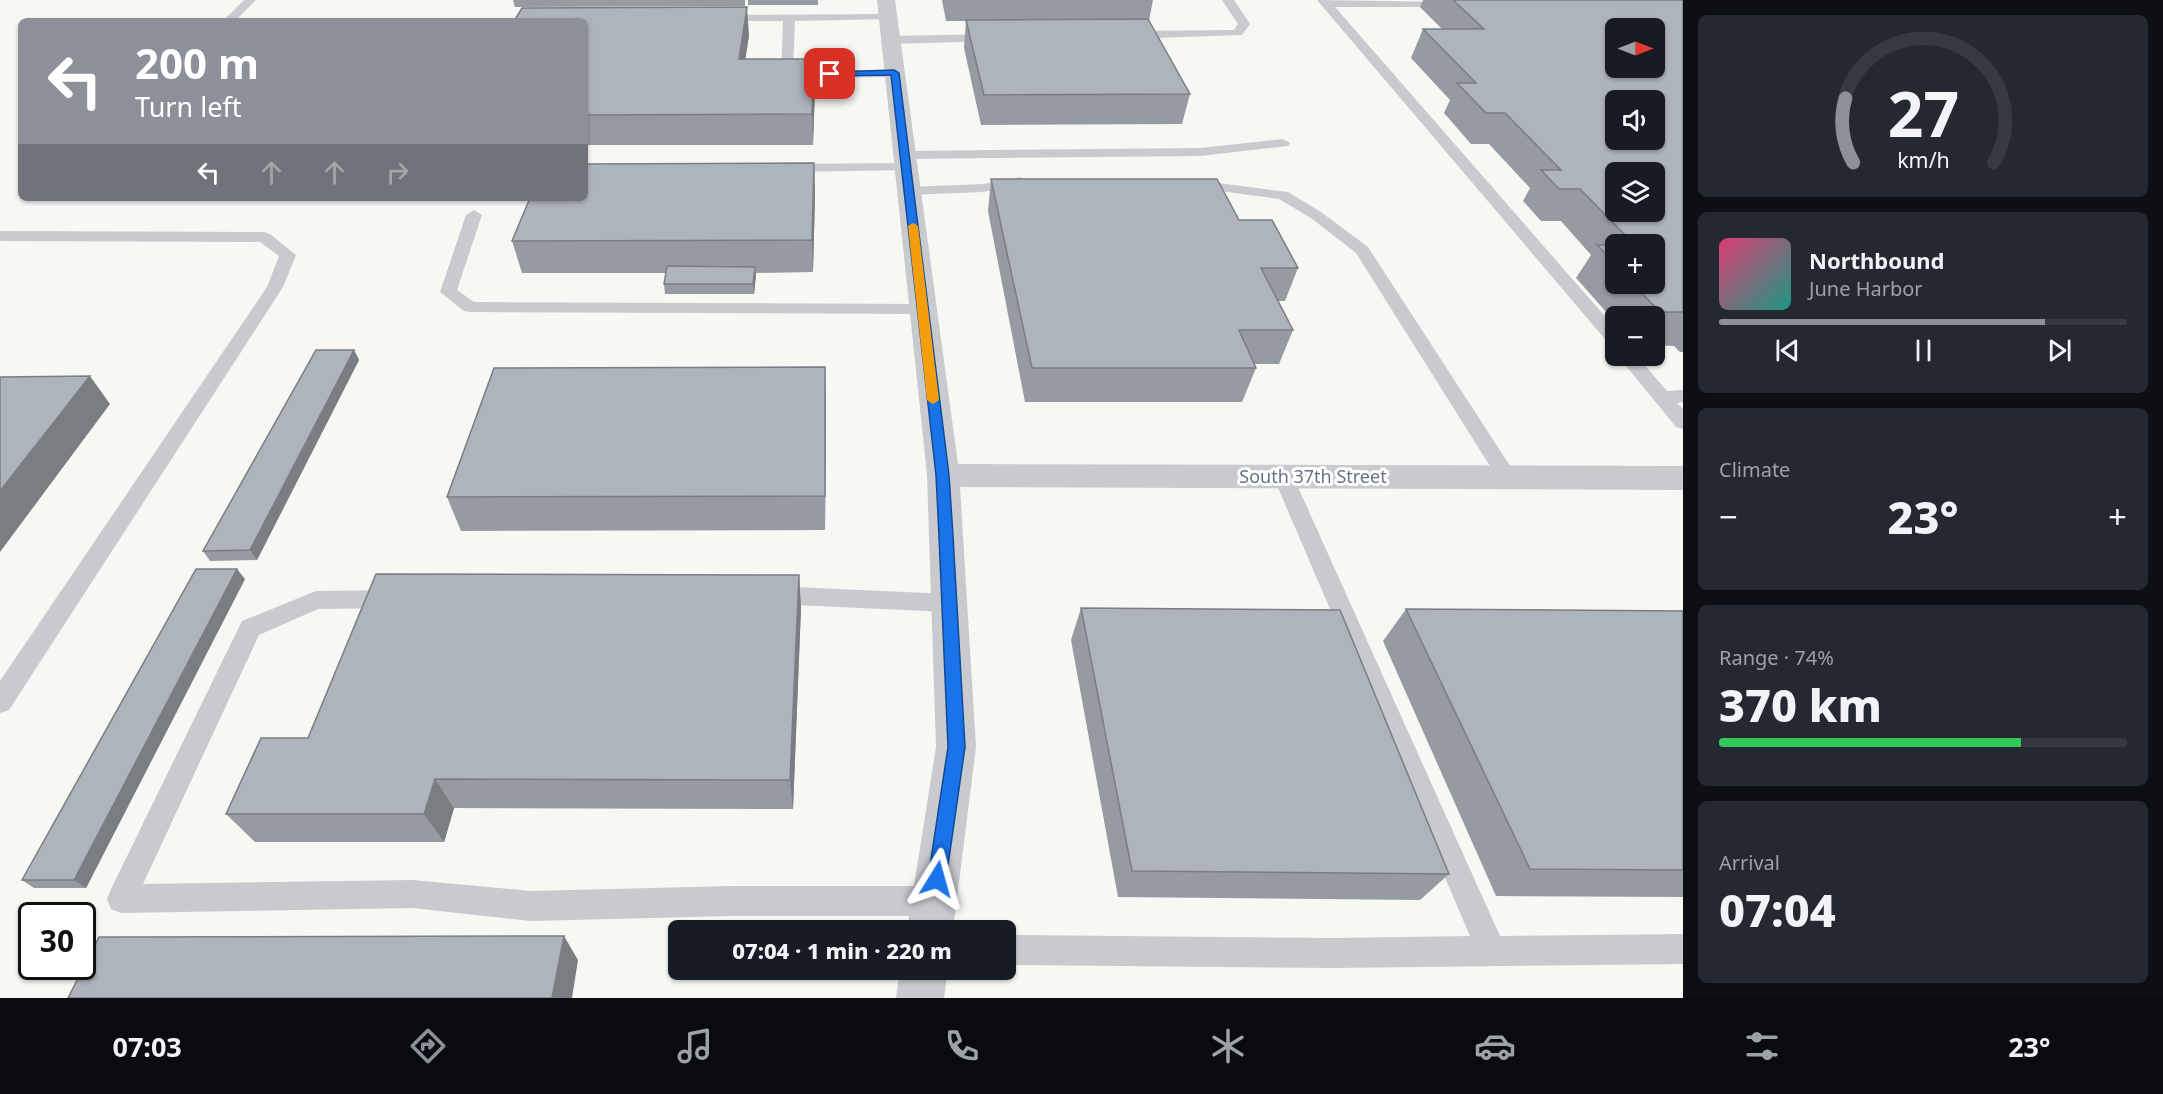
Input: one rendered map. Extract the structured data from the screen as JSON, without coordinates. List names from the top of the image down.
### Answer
{
  "streets": {
    "street": ["South 37th Street"]
  },
  "north": "right",
  "page": {
    "map_buttons": ["+", "−"],
    "turn": ["200 m", "Turn left"],
    "song": ["Northbound", "June Harbor"],
    "tile": [
      "Climate",
      ["Range · 74%", "370 km"],
      ["Arrival", "07:04"]
    ],
    "heat": ["−", "23°", "+"],
    "limit": "30",
    "trip": "07:04 · 1 min · 220 m",
    "tabs": ["07:03", "23°"],
    "gauge": ["27", "km/h"]
  }
}
